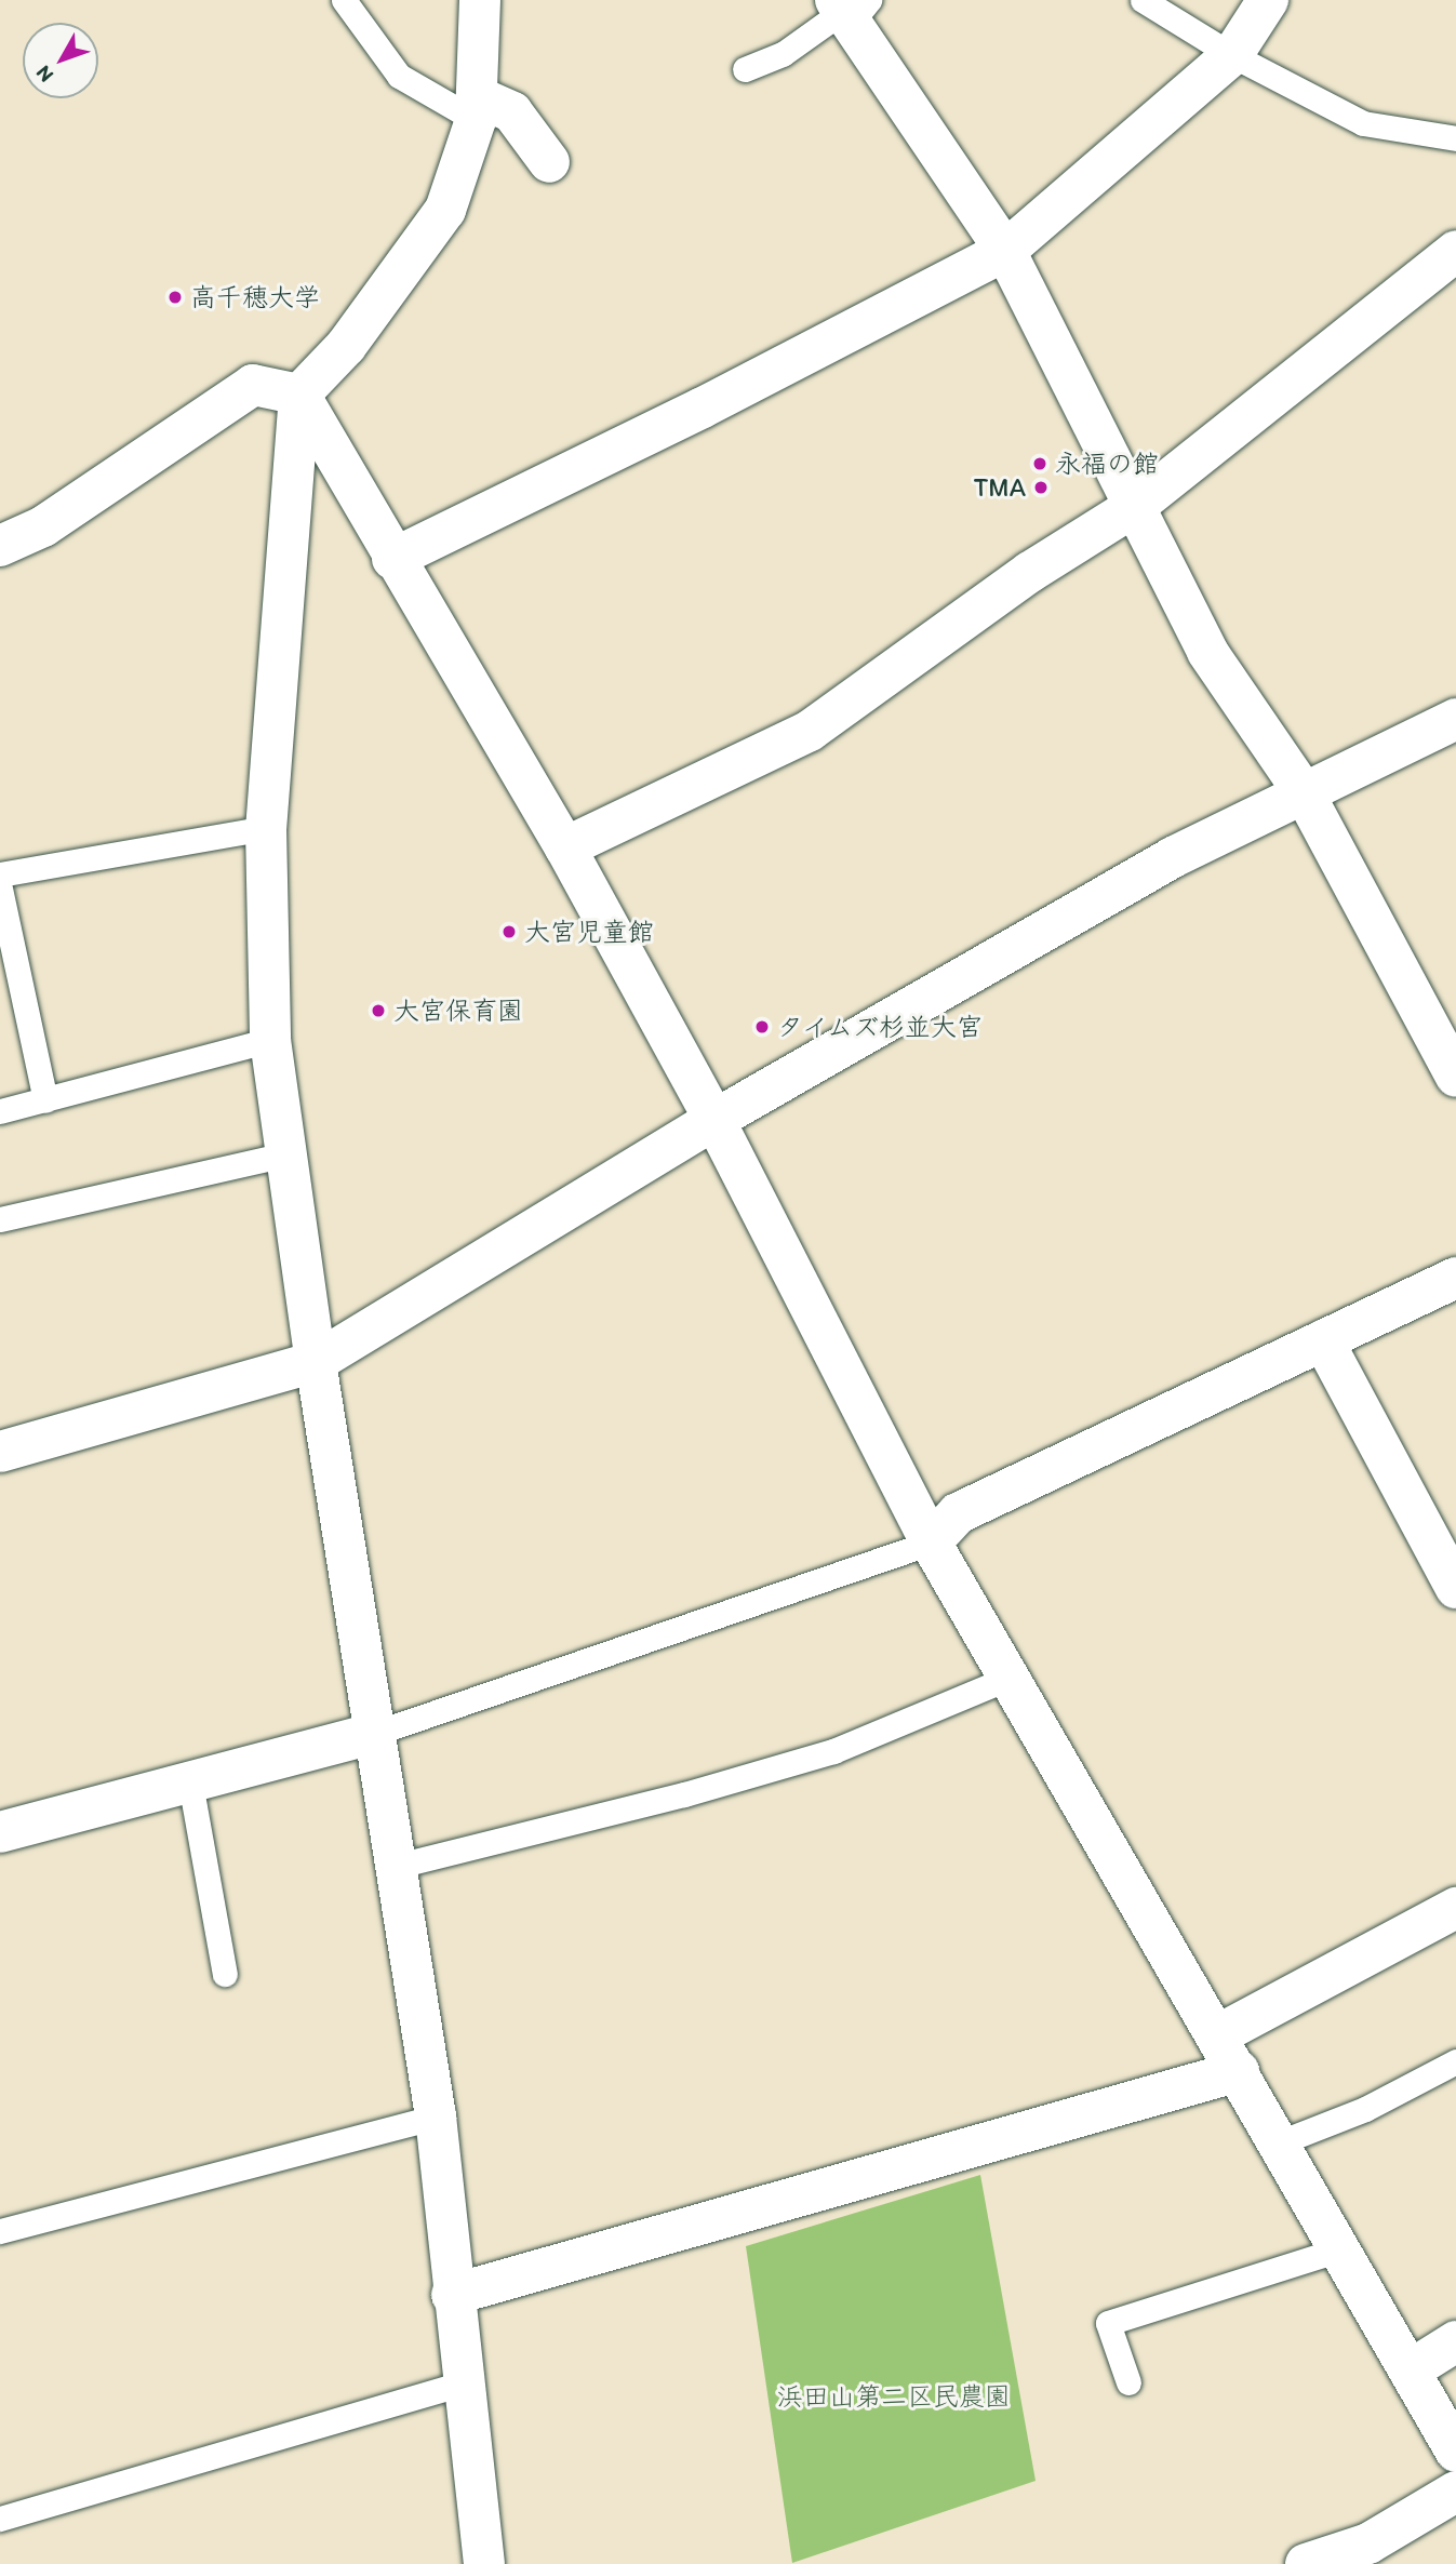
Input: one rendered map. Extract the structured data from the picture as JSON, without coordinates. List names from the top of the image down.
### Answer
{
  "parks": ["浜田山第二区民農園"],
  "places": [
    "高千穂大学",
    "永福の館",
    "TMA",
    "大宮児童館",
    "大宮保育園",
    "タイムズ杉並大宮"
  ],
  "north": "bottom left"
}
